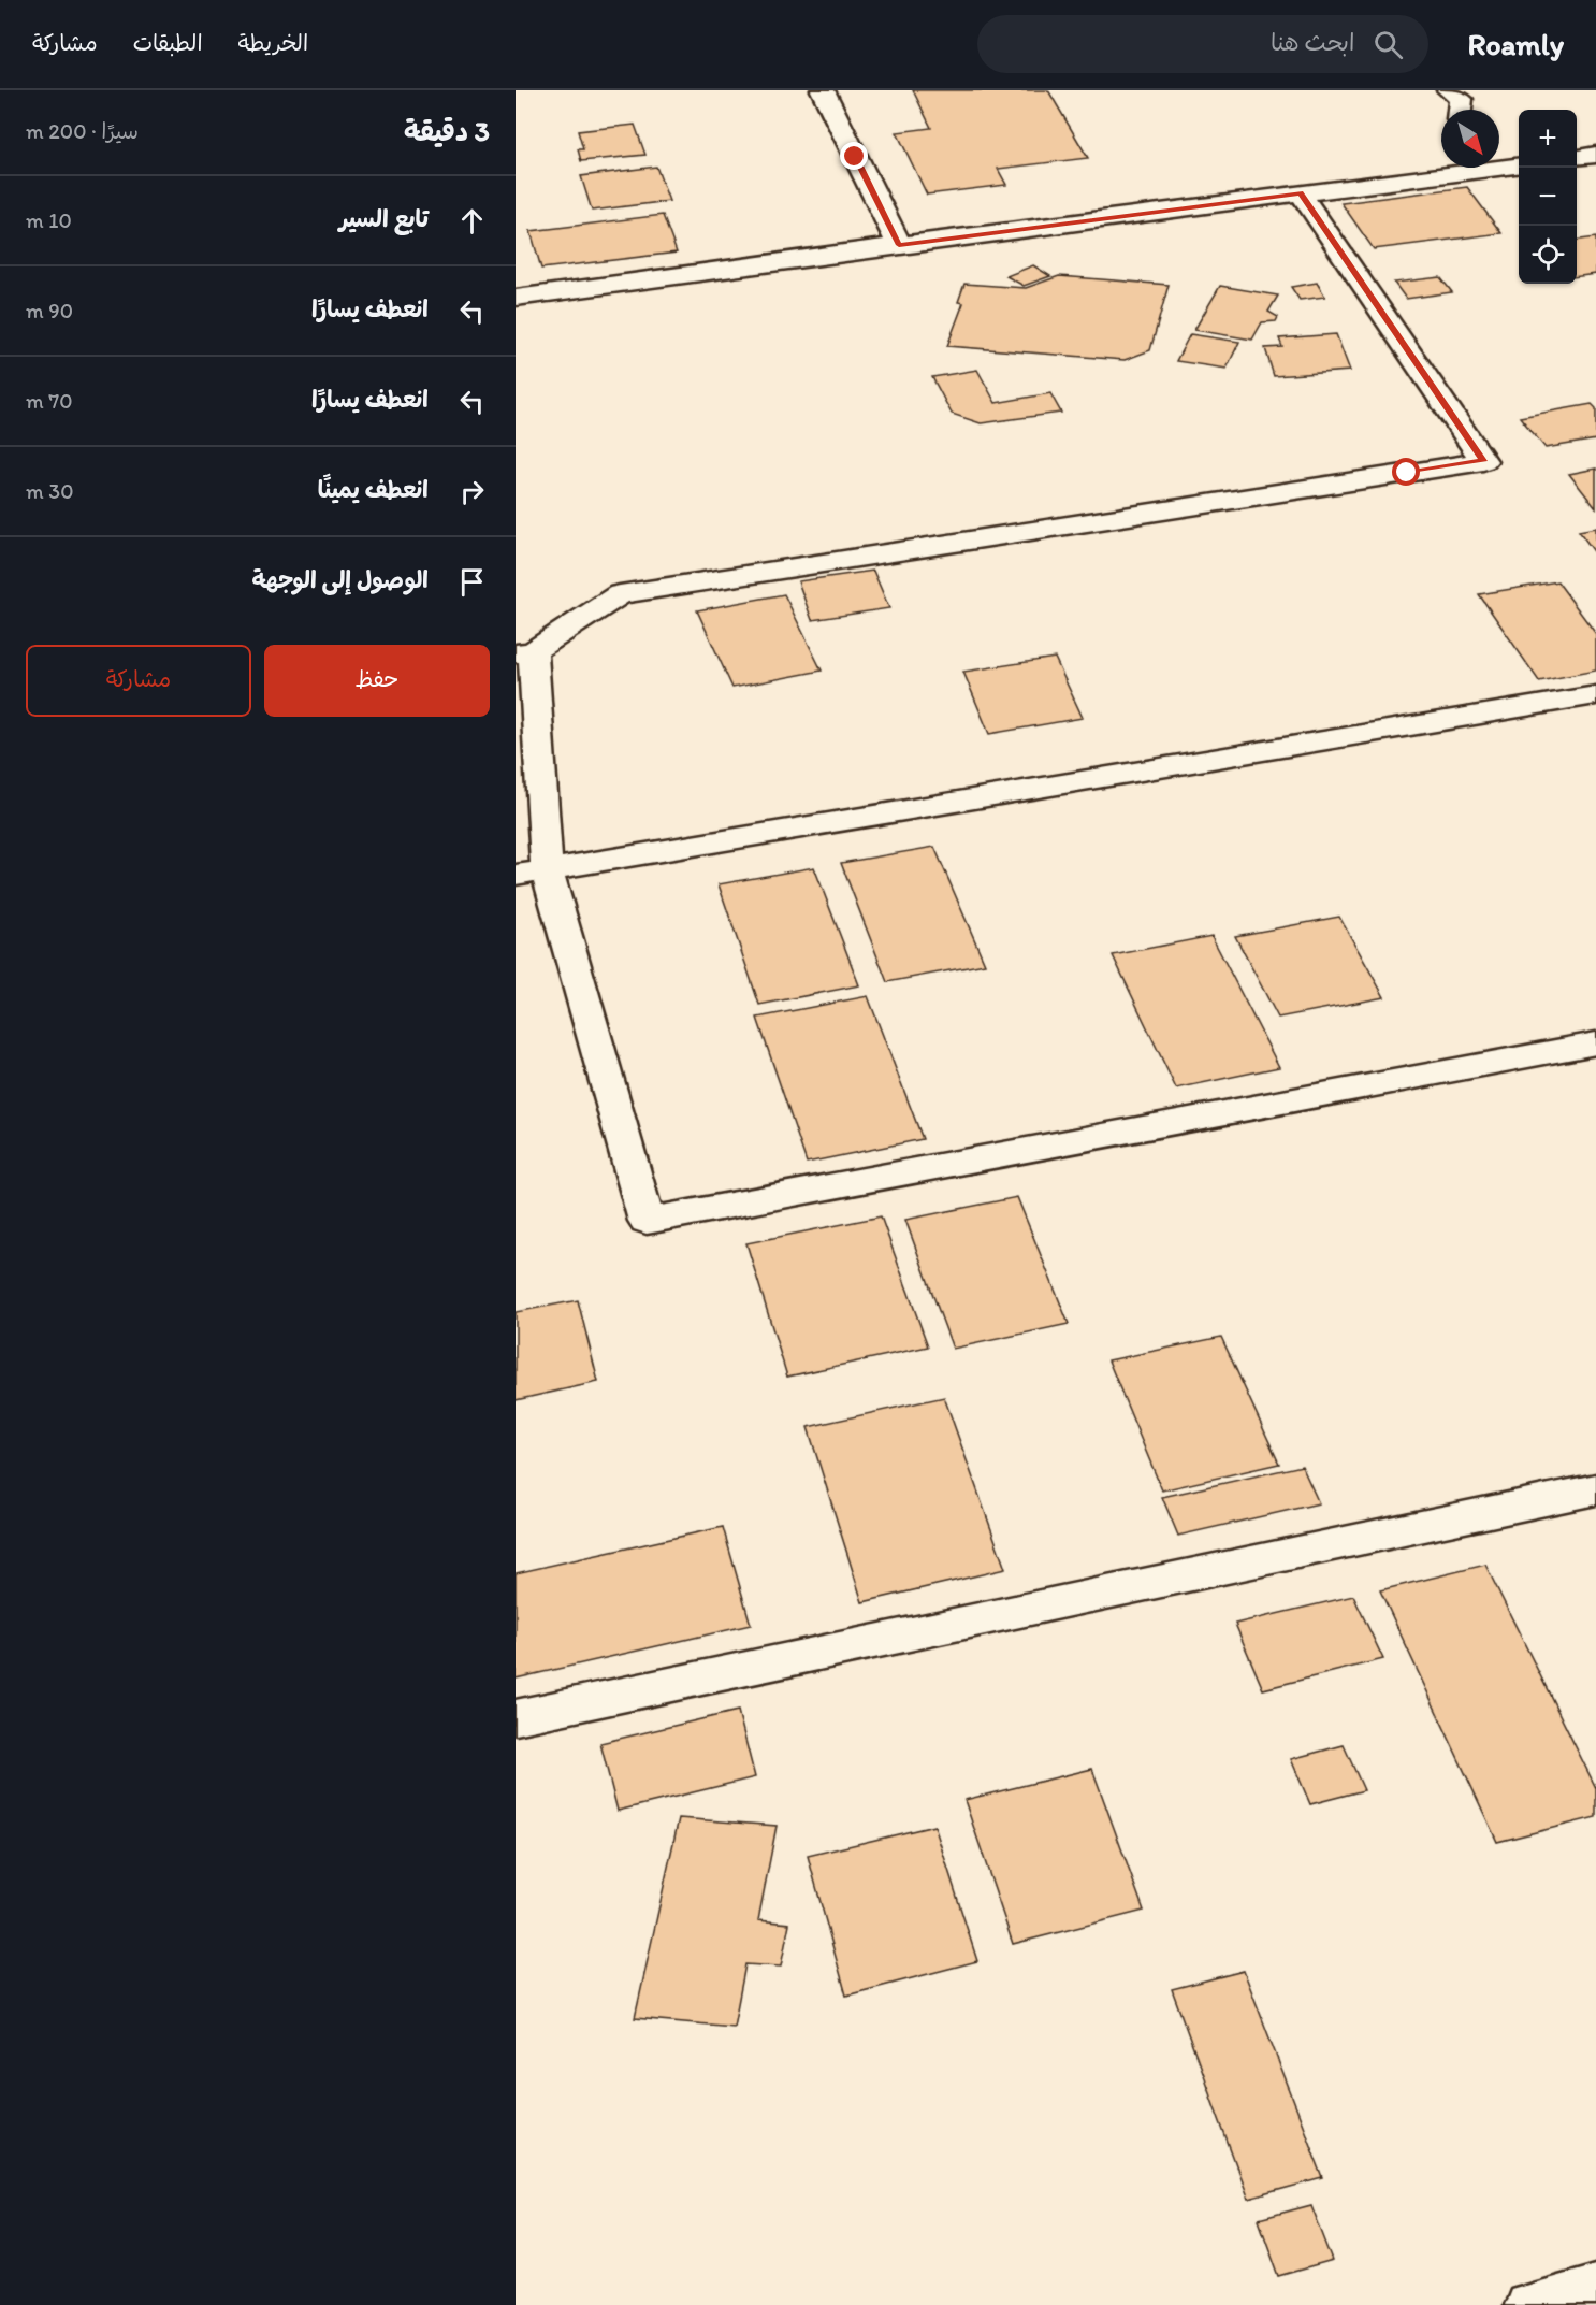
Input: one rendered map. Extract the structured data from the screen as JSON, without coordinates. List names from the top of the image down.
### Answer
{
  "north": "bottom right",
  "page": {
    "header": "Roamly",
    "search": "ابحث هنا",
    "nav": ["الخريطة", "الطبقات", "مشاركة"],
    "heading": ["3 دقيقة", "سيرًا · 200 m"],
    "map_buttons": ["+", "−"],
    "list": [
      ["تابع السير", "10 m"],
      ["انعطف يسارًا", "90 m"],
      ["انعطف يسارًا", "70 m"],
      ["انعطف يمينًا", "30 m"],
      "الوصول إلى الوجهة"
    ],
    "buttons": ["حفظ", "مشاركة"]
  }
}
